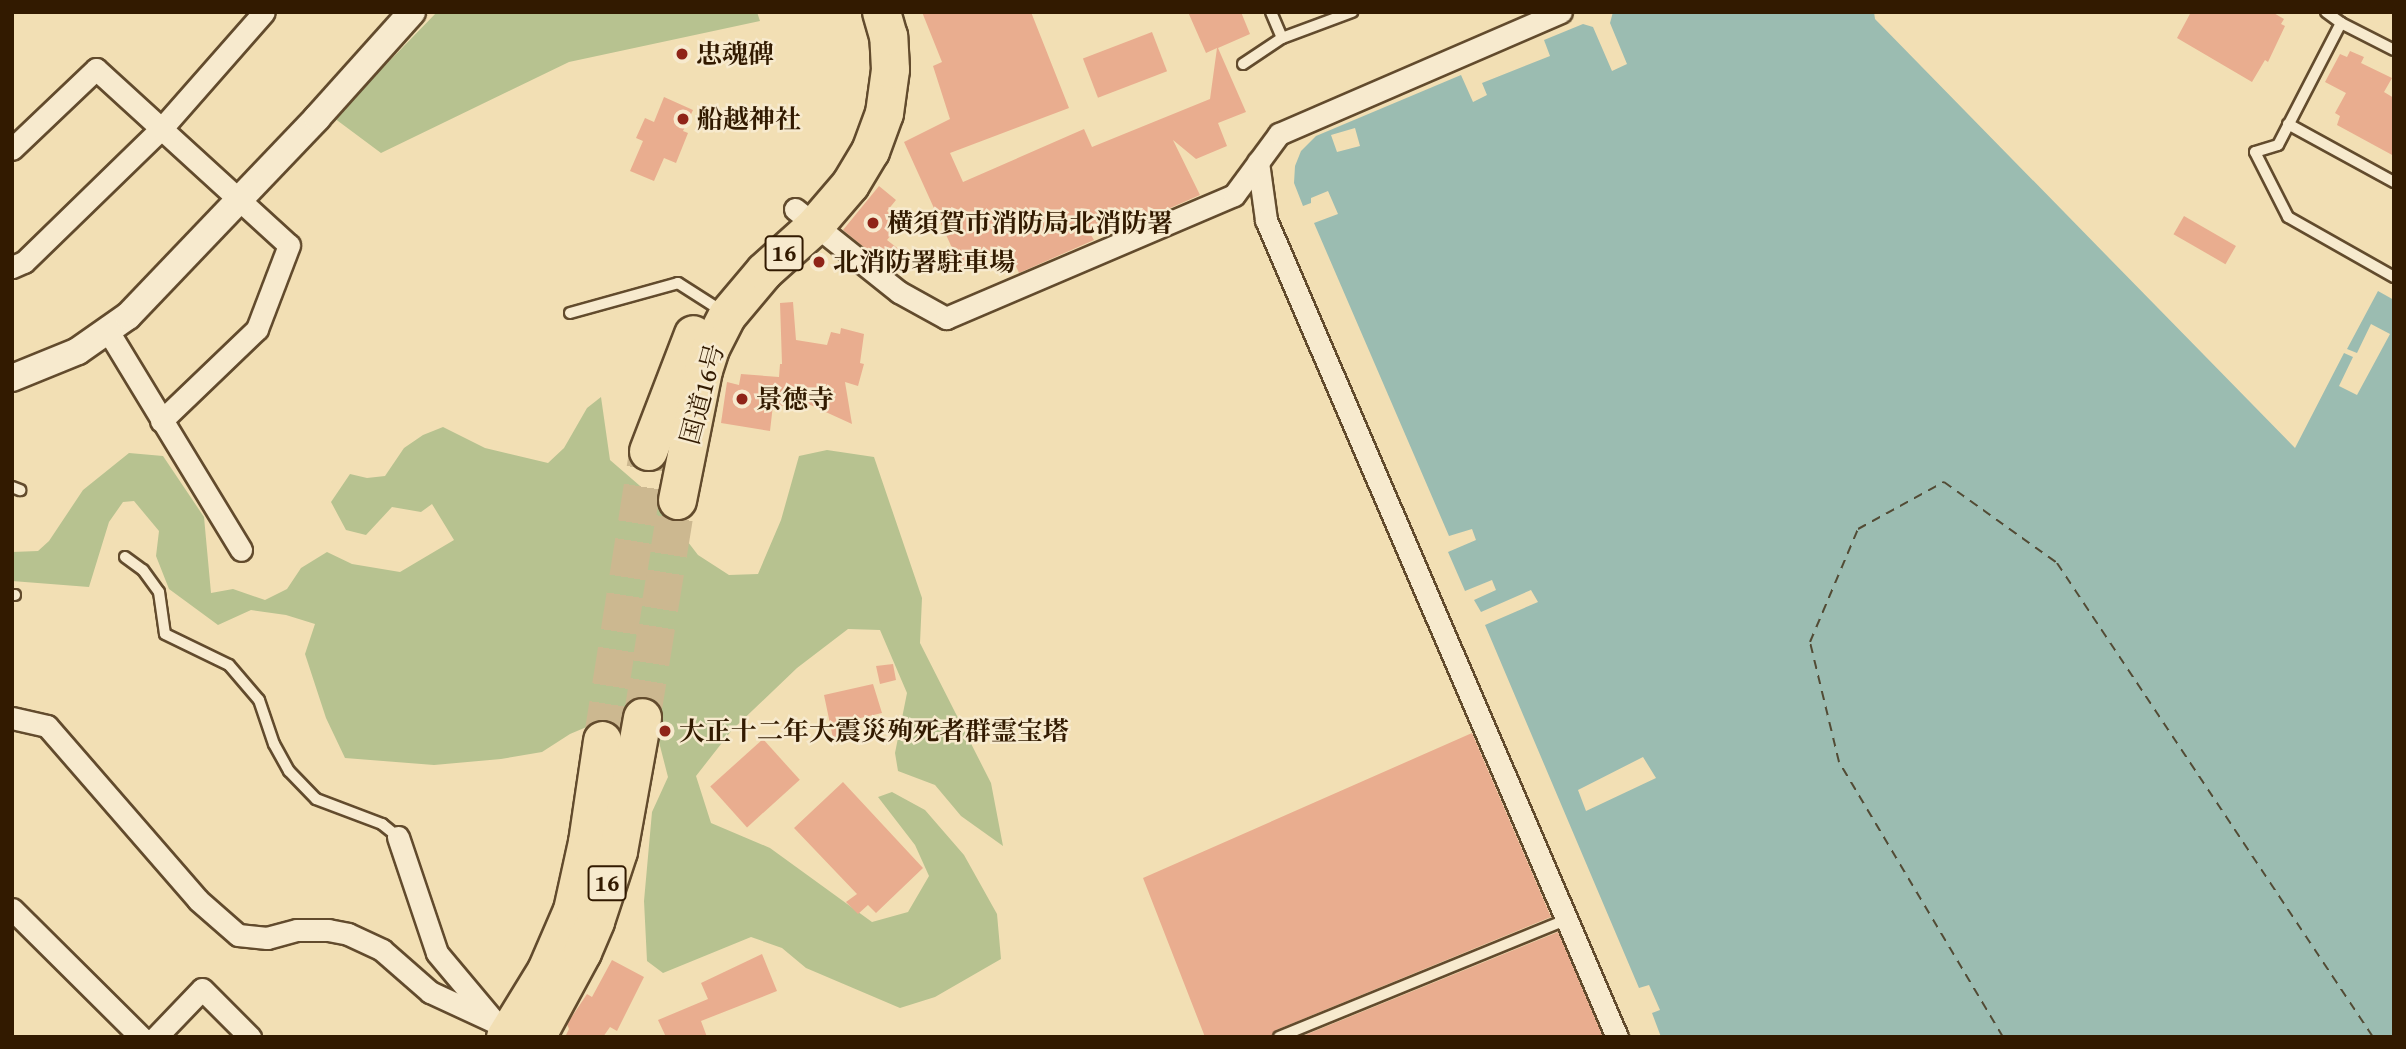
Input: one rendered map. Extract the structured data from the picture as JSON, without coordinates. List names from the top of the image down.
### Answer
{
  "streets": {
    "highway": ["16", "国道16号"]
  },
  "places": [
    "忠魂碑",
    "船越神社",
    "横須賀市消防局北消防署",
    "北消防署駐車場",
    "景徳寺",
    "大正十二年大震災殉死者群霊宝塔"
  ]
}
